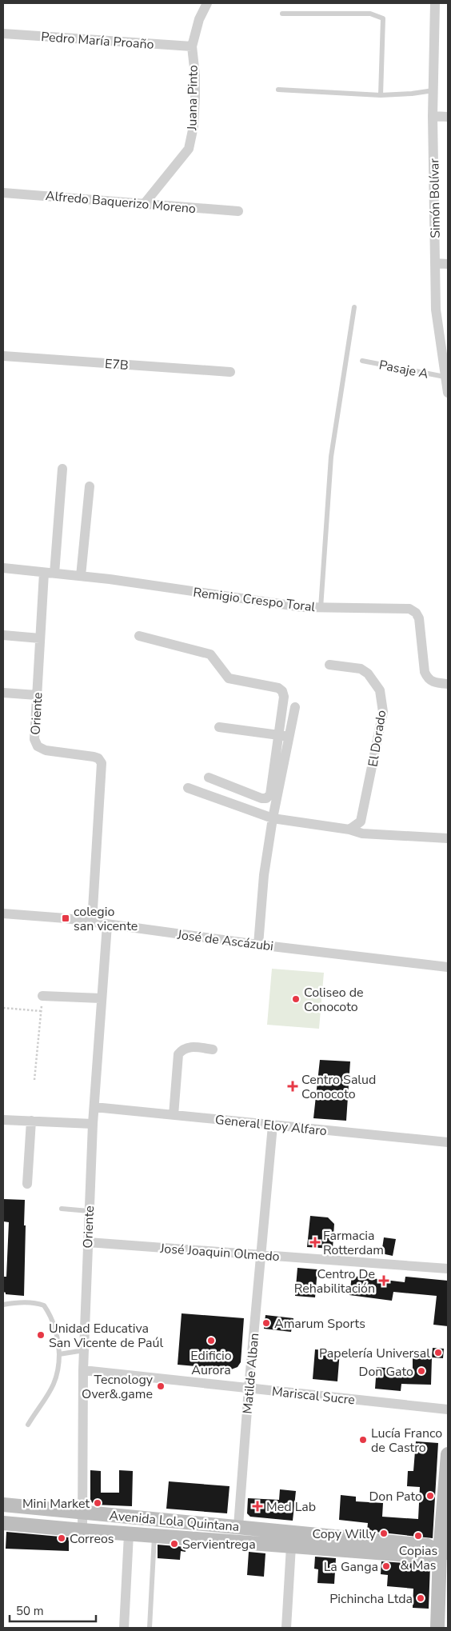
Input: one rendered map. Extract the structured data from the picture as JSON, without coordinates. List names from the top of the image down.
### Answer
{
  "streets": {
    "main road": ["Avenida Lola Quintana"],
    "street": [
      "Pedro María Proaño",
      "Juana Pinto",
      "Simón Bolívar",
      "Alfredo Baquerizo Moreno",
      "E7B",
      "Remigio Crespo Toral",
      "Oriente",
      "El Dorado",
      "José de Ascázubi",
      "General Eloy Alfaro",
      "José Joaquin Olmedo",
      "Matilde Alban",
      "Mariscal Sucre"
    ],
    "lane": ["Pasaje A"]
  },
  "crossings": [
    ["Pedro María Proaño", "Juana Pinto"],
    ["Juana Pinto", "Alfredo Baquerizo Moreno"],
    ["Simón Bolívar", "Pasaje A"],
    ["Remigio Crespo Toral", "Oriente"],
    ["Oriente", "José de Ascázubi"],
    ["Oriente", "General Eloy Alfaro"],
    ["Oriente", "José Joaquin Olmedo"],
    ["Oriente", "Mariscal Sucre"],
    ["Oriente", "Avenida Lola Quintana"],
    ["General Eloy Alfaro", "Matilde Alban"],
    ["José Joaquin Olmedo", "Matilde Alban"],
    ["Matilde Alban", "Mariscal Sucre"],
    ["Matilde Alban", "Avenida Lola Quintana"]
  ],
  "places": {
    "transit": ["colegio san vicente"],
    "other": [
      "Coliseo de Conocoto",
      "Amarum Sports",
      "Unidad Educativa San Vicente de Paúl",
      "Edificio Aurora",
      "Papelería Universal",
      "Don Gato",
      "Tecnology Over&.game",
      "Lucía Franco de Castro",
      "Don Pato",
      "Mini Market",
      "Copy Willy",
      "Copias & Mas",
      "Correos",
      "Servientrega",
      "La Ganga",
      "Pichincha Ltda"
    ],
    "health": [
      "Centro Salud Conocoto",
      "Farmacia Rotterdam",
      "Centro De Rehabilitación",
      "Med Lab"
    ]
  },
  "scale_bar": "50 m"
}
